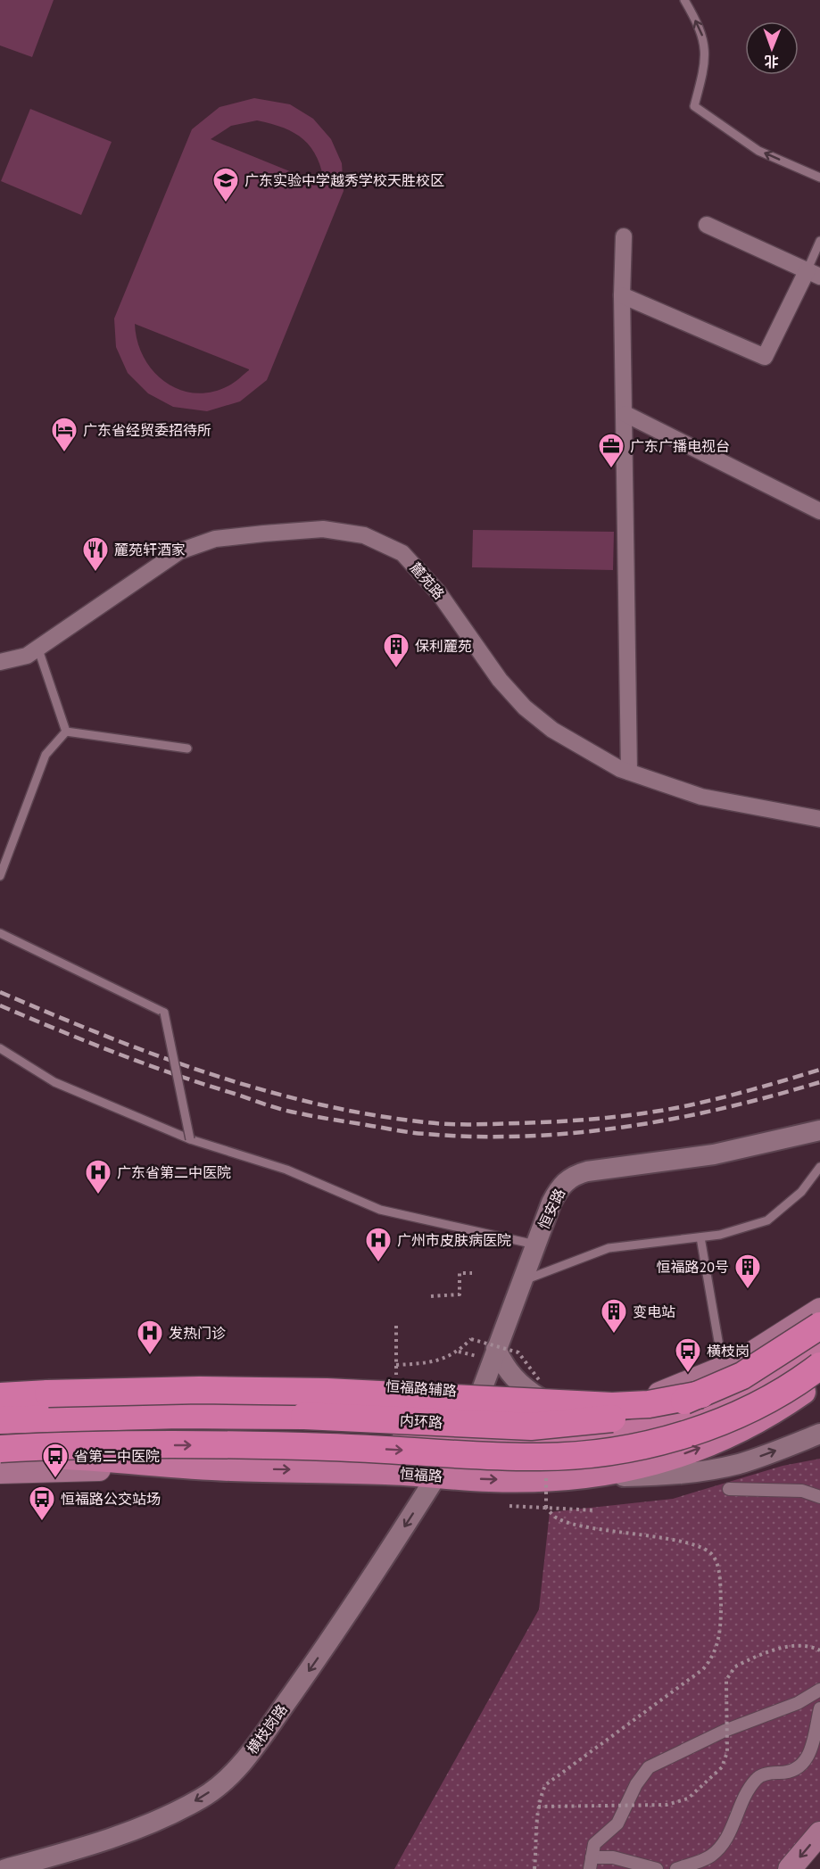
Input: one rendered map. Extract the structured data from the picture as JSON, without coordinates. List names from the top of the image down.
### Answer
{
  "streets": {
    "highway": ["内环路"],
    "main road": ["恒福路辅路", "恒福路"],
    "street": ["麓苑路", "恒安路", "横枝岗路"]
  },
  "crossings": [
    ["恒安路", "恒福路辅路"],
    ["恒安路", "恒福路"],
    ["恒安路", "横枝岗路"],
    ["恒福路", "横枝岗路"]
  ],
  "one_way": ["横枝岗路"],
  "places": {
    "school or university": ["广东实验中学越秀学校天胜校区"],
    "hotel": ["广东省经贸委招待所"],
    "office": ["广东广播电视台"],
    "restaurant": ["麓苑轩酒家"],
    "building": ["保利麓苑", "恒福路20号", "变电站"],
    "hospital": ["广东省第二中医院", "广州市皮肤病医院", "发热门诊"],
    "bus stop": ["横枝岗", "省第二中医院", "恒福路公交站场"]
  },
  "north": "bottom"
}
